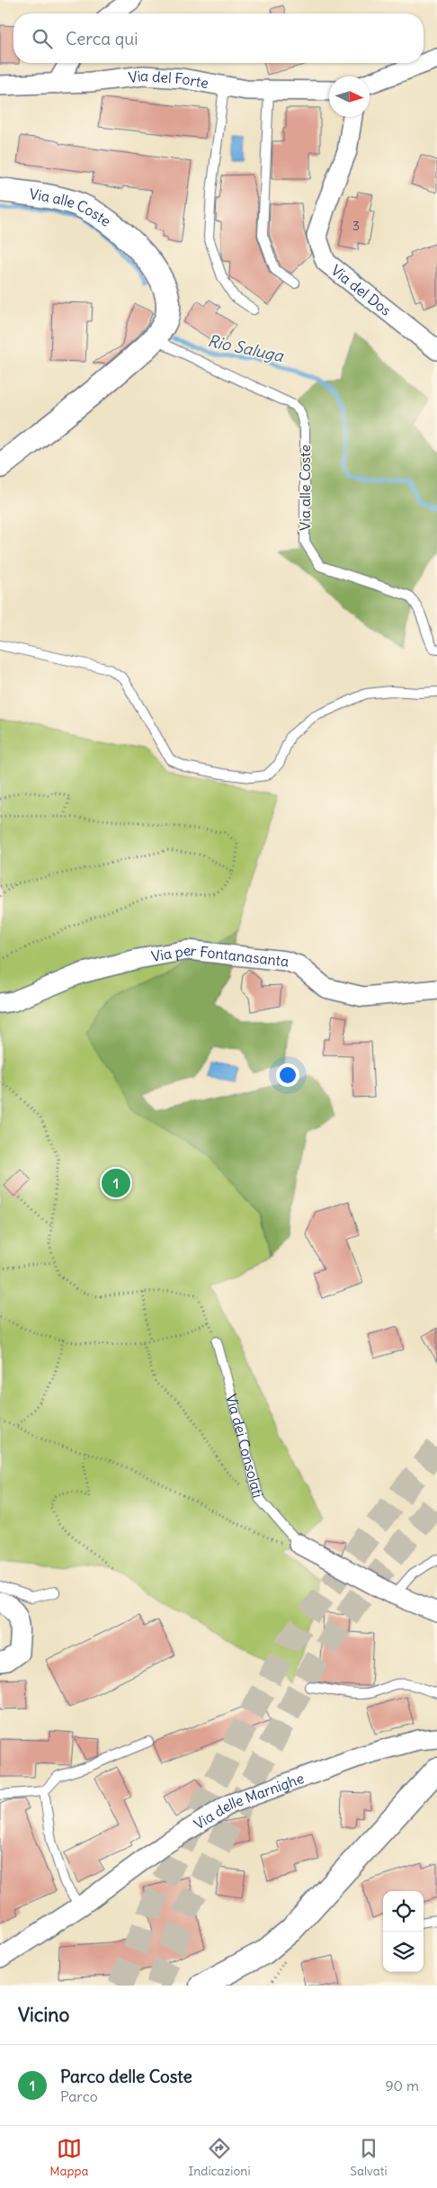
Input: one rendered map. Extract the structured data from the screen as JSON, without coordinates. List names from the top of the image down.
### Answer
{
  "streets": {
    "street": [
      "Via del Forte",
      "Via alle Coste",
      "Via del Dos",
      "Via per Fontanasanta",
      "Via dei Consolati",
      "Via delle Marnighe"
    ]
  },
  "water": ["Rio Saluga"],
  "house_numbers": ["3"],
  "north": "right",
  "page": {
    "search": "Cerca qui",
    "pins": "1",
    "heading": "Vicino",
    "list": [
      {
        "mark": "1",
        "name": "Parco delle Coste",
        "note": "Parco",
        "value": "90 m"
      }
    ],
    "nav": ["Mappa", "Indicazioni", "Salvati"]
  }
}
